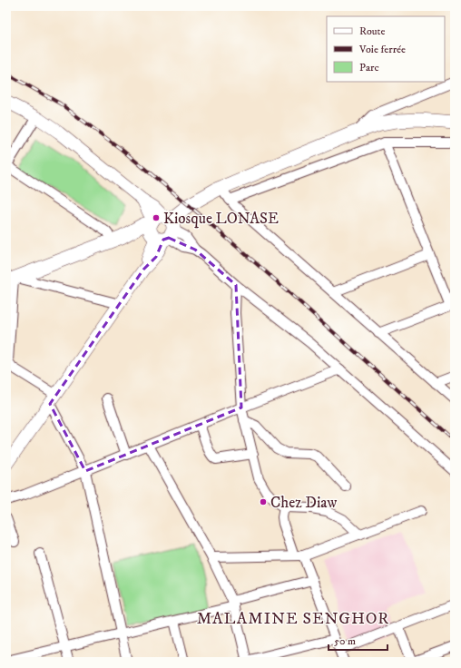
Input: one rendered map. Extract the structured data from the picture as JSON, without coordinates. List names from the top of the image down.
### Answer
{
  "districts": ["MALAMINE SENGHOR"],
  "places": ["Kiosque LONASE", "Chez Diaw"],
  "legend": ["Route", "Voie ferrée", "Parc"],
  "scale_bar": "50 m"
}
